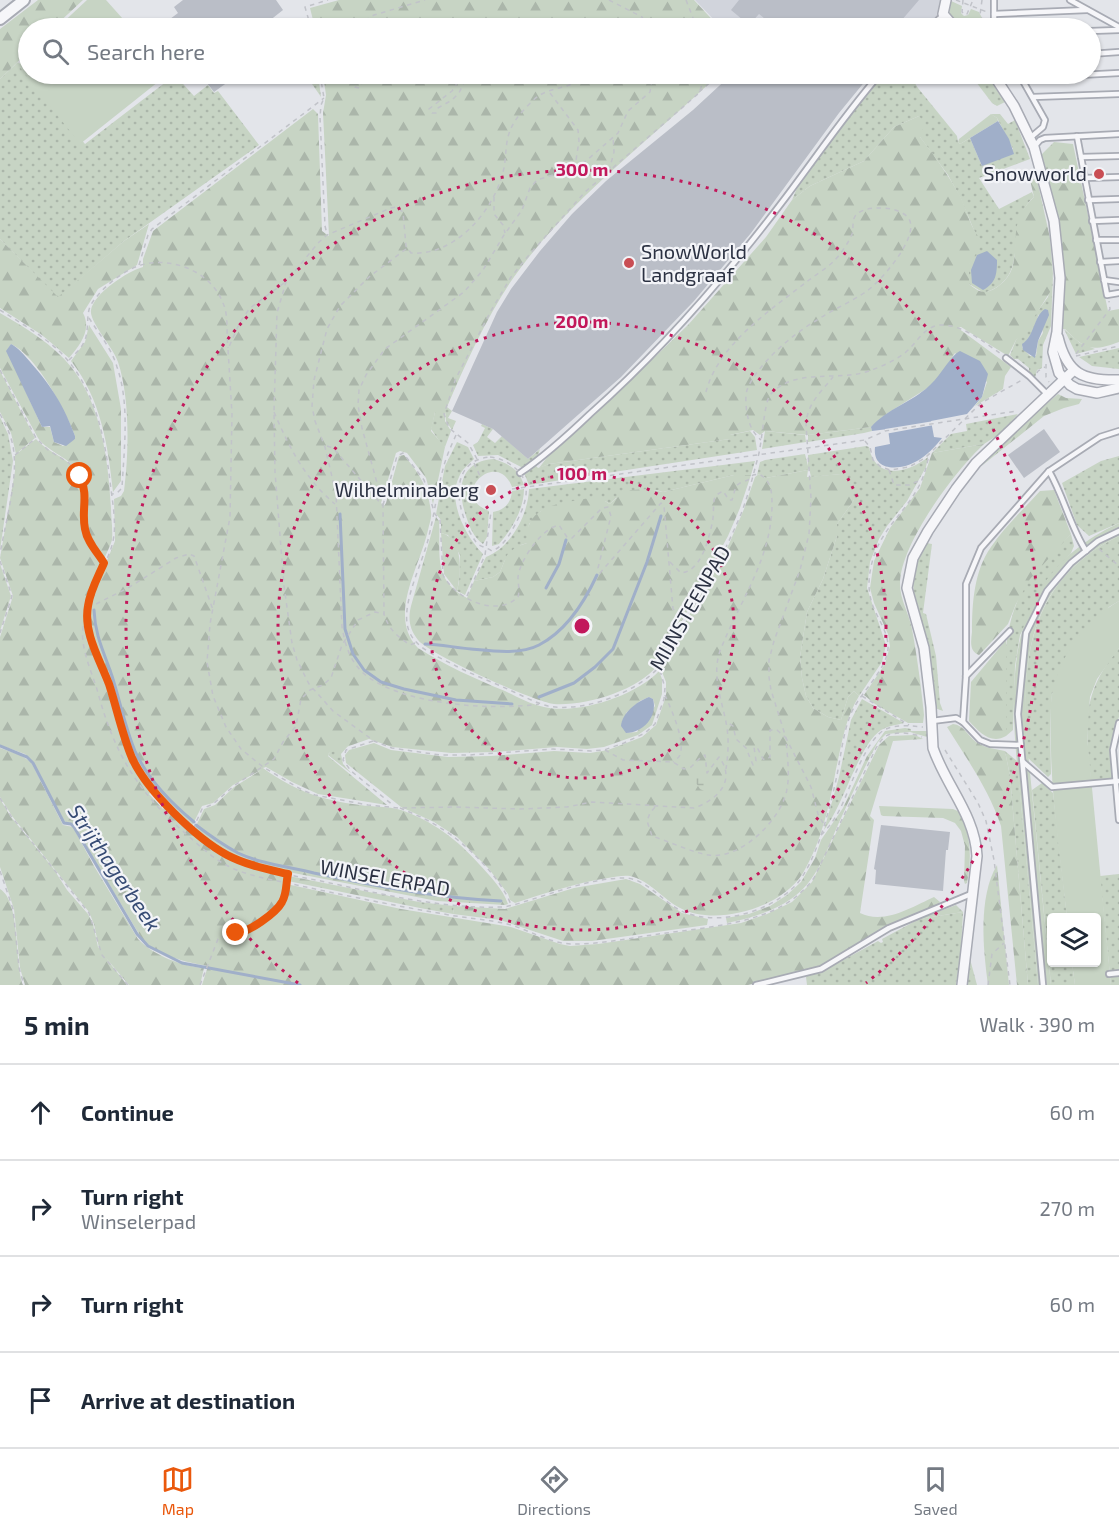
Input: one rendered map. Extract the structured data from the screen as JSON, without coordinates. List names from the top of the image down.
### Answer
{
  "streets": {
    "path": ["MIJNSTEENPAD", "WINSELERPAD"]
  },
  "water": ["Strijthagerbeek"],
  "places": ["Snowworld", "SnowWorld Landgraaf", "Wilhelminaberg"],
  "page": {
    "search": "Search here",
    "heading": ["5 min", "Walk · 390 m"],
    "list": [
      ["Continue", "60 m"],
      ["Turn right", "Winselerpad", "270 m"],
      ["Turn right", "60 m"],
      "Arrive at destination"
    ],
    "nav": ["Map", "Directions", "Saved"]
  },
  "rings": ["300 m", "200 m", "100 m"]
}
